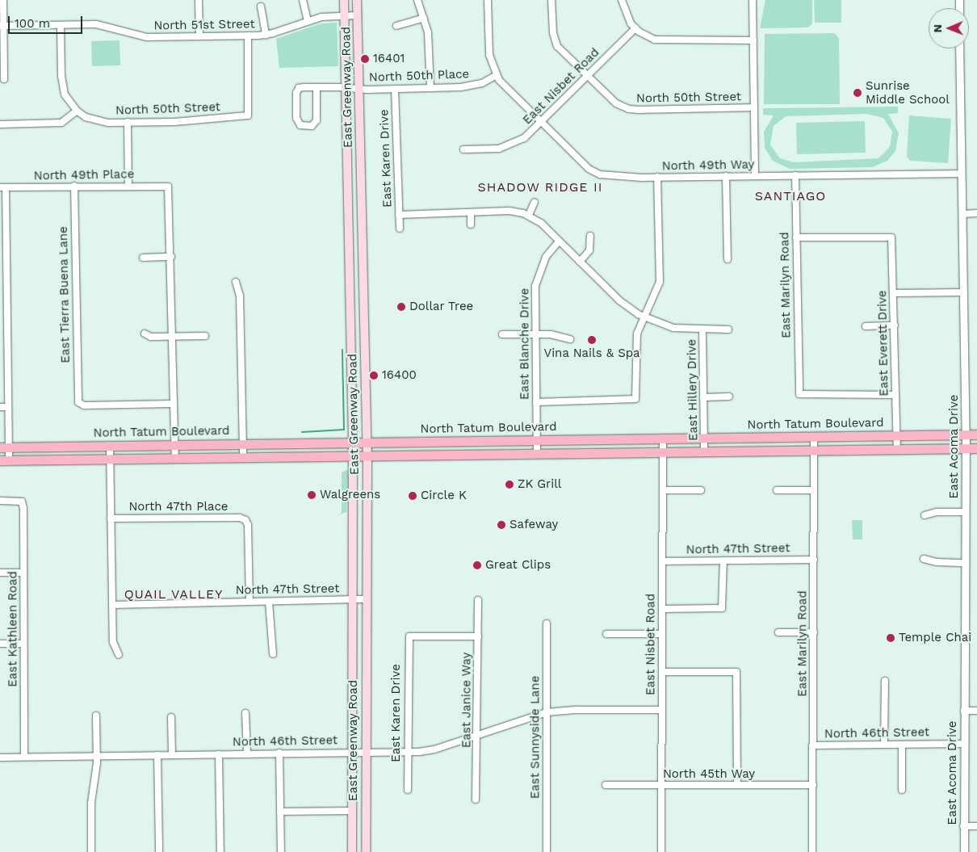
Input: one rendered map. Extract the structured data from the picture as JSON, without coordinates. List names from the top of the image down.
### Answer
{
  "streets": {
    "main road": ["East Greenway Road", "North Tatum Boulevard"],
    "street": [
      "North 51st Street",
      "North 50th Place",
      "East Nisbet Road",
      "North 50th Street",
      "East Karen Drive",
      "North 49th Way",
      "North 49th Place",
      "East Marilyn Road",
      "East Tierra Buena Lane",
      "East Everett Drive",
      "East Blanche Drive",
      "East Hillery Drive",
      "East Acoma Drive",
      "North 47th Place",
      "North 47th Street",
      "East Kathleen Road",
      "East Janice Way",
      "North 46th Street",
      "East Sunnyside Lane",
      "North 45th Way"
    ]
  },
  "crossings": [
    ["North 51st Street", "East Greenway Road"],
    ["North 51st Street", "North 50th Street"],
    ["North 50th Place", "East Greenway Road"],
    ["North 50th Place", "East Karen Drive"],
    ["North 50th Place", "North 49th Way"],
    ["East Nisbet Road", "North 50th Street"],
    ["East Nisbet Road", "North 49th Way"],
    ["East Nisbet Road", "North Tatum Boulevard"],
    ["East Nisbet Road", "North 47th Street"],
    ["East Nisbet Road", "North 46th Street"],
    ["East Nisbet Road", "North 45th Way"],
    ["East Greenway Road", "North Tatum Boulevard"],
    ["East Greenway Road", "North 47th Street"],
    ["East Greenway Road", "North 46th Street"],
    ["East Karen Drive", "East Janice Way"],
    ["East Karen Drive", "North 46th Street"],
    ["North 49th Way", "East Marilyn Road"],
    ["North 49th Way", "East Acoma Drive"],
    ["North 49th Place", "East Tierra Buena Lane"],
    ["East Marilyn Road", "East Everett Drive"],
    ["East Marilyn Road", "North Tatum Boulevard"],
    ["East Marilyn Road", "North 47th Street"],
    ["East Marilyn Road", "North 46th Street"],
    ["East Marilyn Road", "North 45th Way"],
    ["East Everett Drive", "North Tatum Boulevard"],
    ["East Blanche Drive", "North Tatum Boulevard"],
    ["East Hillery Drive", "North Tatum Boulevard"],
    ["North Tatum Boulevard", "East Acoma Drive"],
    ["East Acoma Drive", "North 46th Street"],
    ["North 47th Place", "North 47th Street"],
    ["East Kathleen Road", "North 46th Street"],
    ["East Janice Way", "North 46th Street"],
    ["North 46th Street", "East Sunnyside Lane"]
  ],
  "districts": ["SHADOW RIDGE II", "SANTIAGO", "QUAIL VALLEY"],
  "places": [
    "16401",
    "Sunrise Middle School",
    "Dollar Tree",
    "Vina Nails & Spa",
    "16400",
    "ZK Grill",
    "Walgreens",
    "Circle K",
    "Safeway",
    "Great Clips",
    "Temple Chai"
  ],
  "scale_bar": "100 m",
  "north": "left"
}
